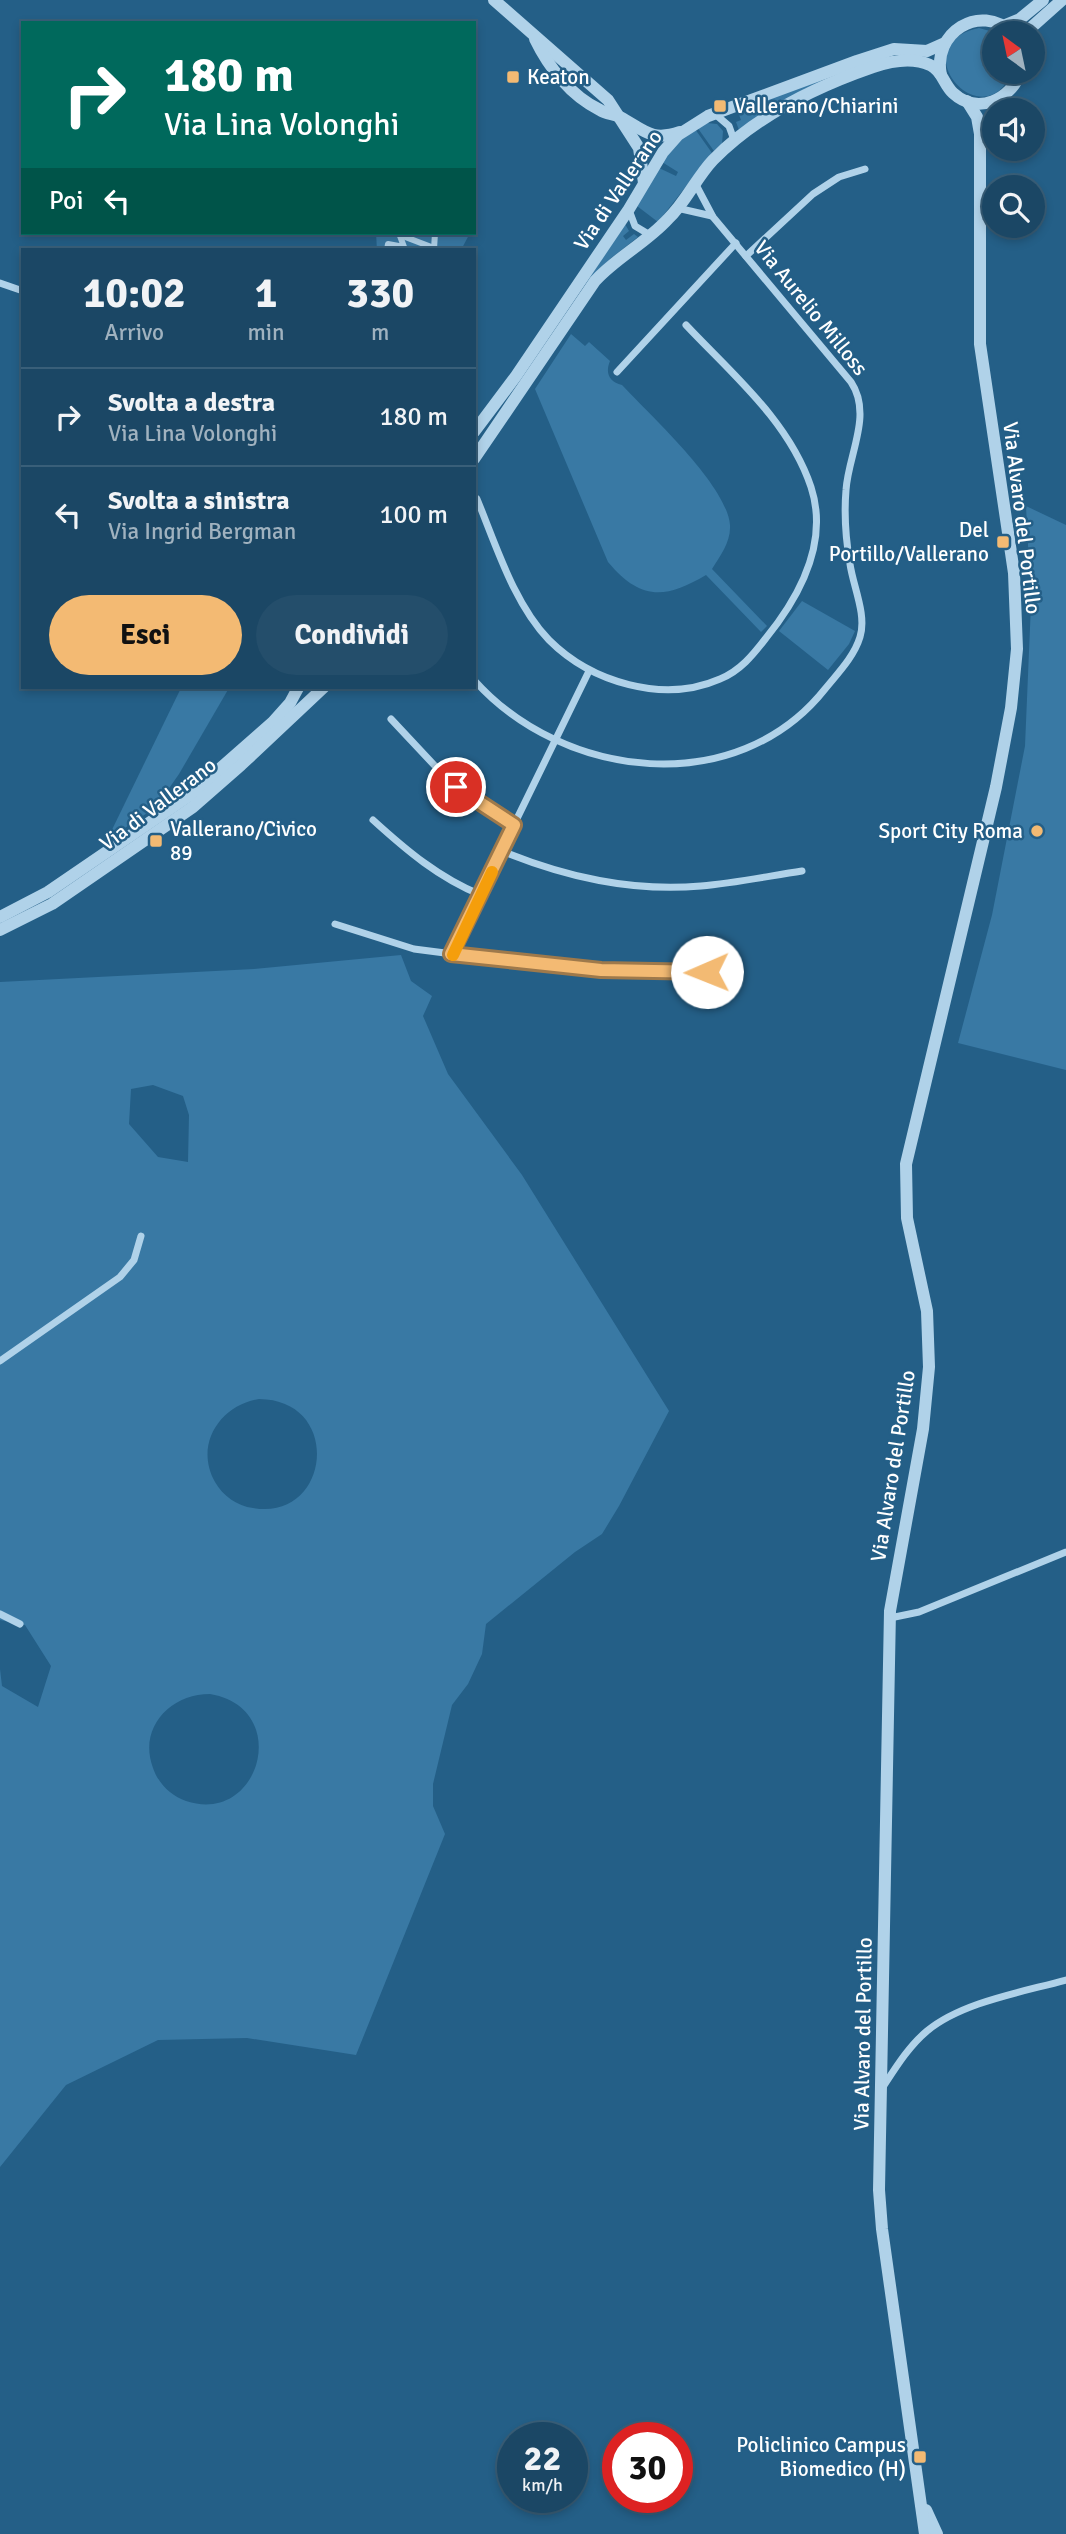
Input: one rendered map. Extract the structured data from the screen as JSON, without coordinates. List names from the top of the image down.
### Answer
{
  "streets": {
    "street": ["Via di Vallerano", "Via Aurelio Milloss", "Via Alvaro del Portillo"]
  },
  "crossings": [
    ["Via di Vallerano", "Via Aurelio Milloss"],
    ["Via di Vallerano", "Via Alvaro del Portillo"]
  ],
  "places": {
    "transit": [
      "Keaton",
      "Vallerano/Chiarini",
      "Del Portillo/Vallerano",
      "Vallerano/Civico 89",
      "Policlinico Campus Biomedico (H)"
    ],
    "other": ["Sport City Roma"]
  },
  "north": "top left",
  "page": {
    "turn": ["180 m", "Via Lina Volonghi"],
    "then": "Poi",
    "eta": [
      "10:02",
      "Arrivo",
      "1",
      "min",
      "330",
      "m"
    ],
    "list": [
      {
        "name": "Svolta a destra",
        "note": "Via Lina Volonghi",
        "value": "180 m"
      },
      {
        "name": "Svolta a sinistra",
        "note": "Via Ingrid Bergman",
        "value": "100 m"
      }
    ],
    "buttons": ["Esci", "Condividi"],
    "speed": "22 km/h",
    "limit": "30"
  }
}
